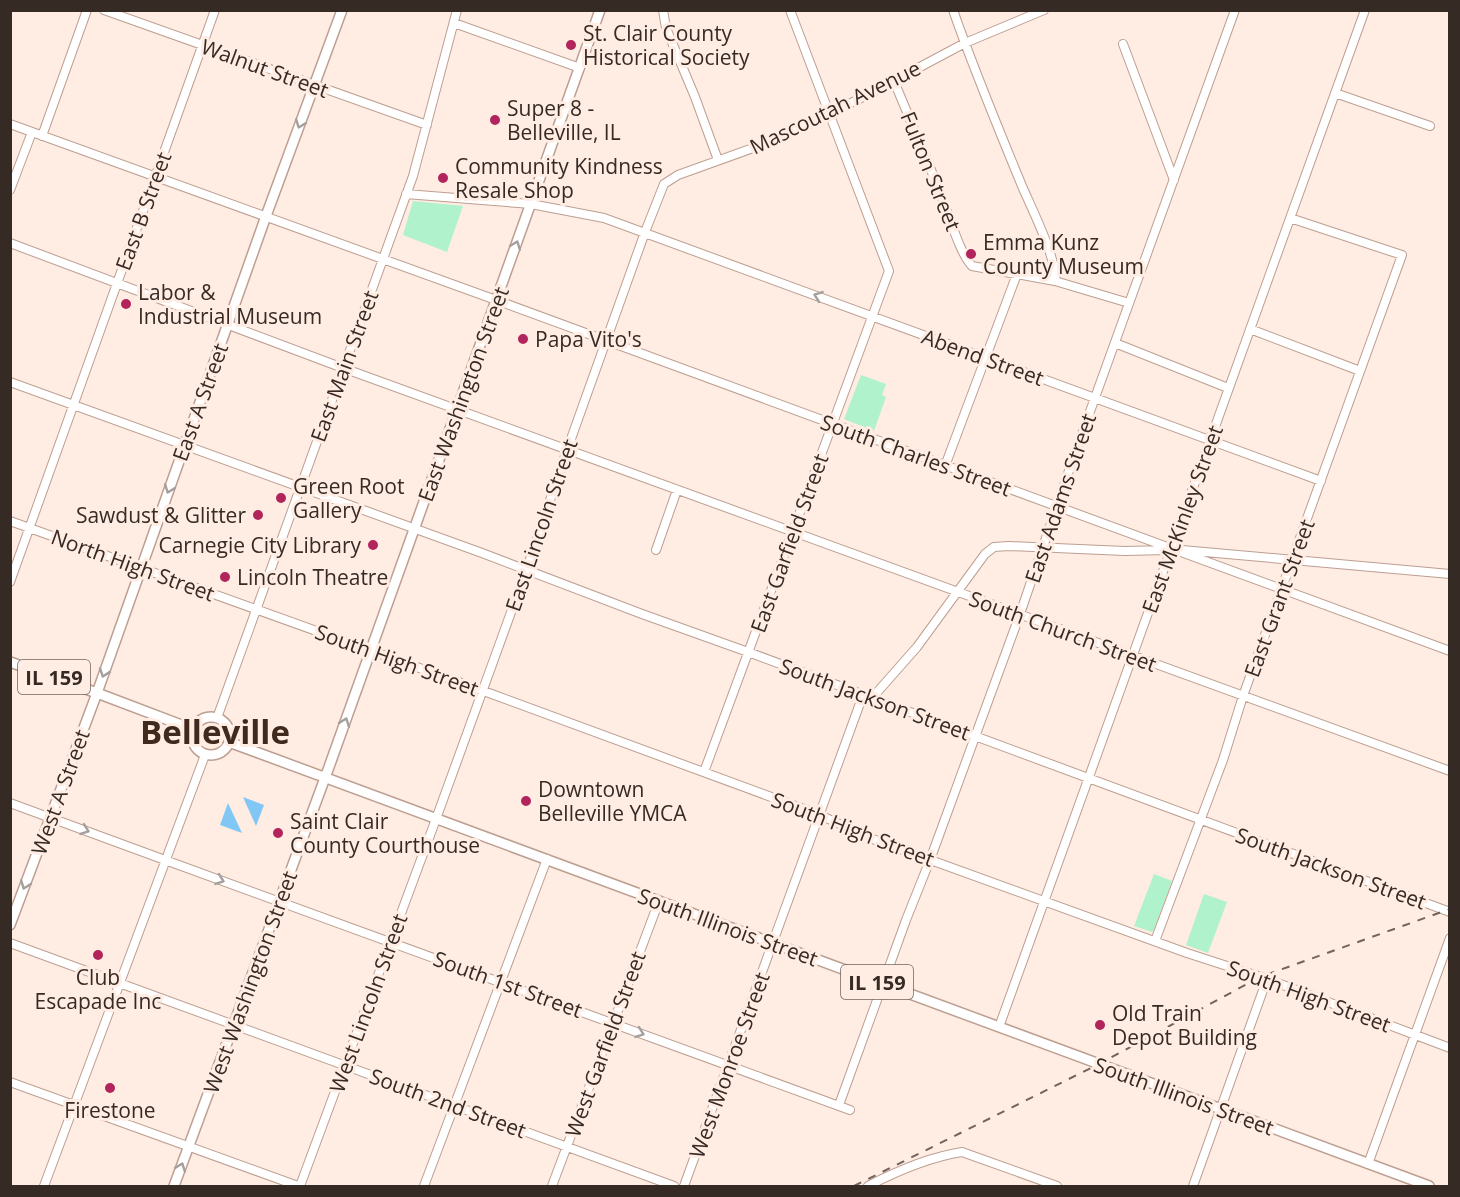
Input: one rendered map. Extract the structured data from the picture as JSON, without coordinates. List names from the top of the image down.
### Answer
{
  "streets": {
    "main road": [
      "East Washington Street",
      "East A Street",
      "IL 159",
      "West A Street",
      "South Illinois Street",
      "West Washington Street"
    ],
    "street": [
      "Walnut Street",
      "Mascoutah Avenue",
      "Fulton Street",
      "East B Street",
      "Abend Street",
      "East Main Street",
      "South Charles Street",
      "East Adams Street",
      "East McKinley Street",
      "East Lincoln Street",
      "East Garfield Street",
      "North High Street",
      "East Grant Street",
      "South Church Street",
      "South High Street",
      "South Jackson Street",
      "South 1st Street",
      "West Lincoln Street",
      "West Garfield Street",
      "West Monroe Street",
      "South 2nd Street"
    ]
  },
  "crossings": [
    ["Walnut Street", "East B Street"],
    ["Walnut Street", "East Main Street"],
    ["Walnut Street", "East A Street"],
    ["Mascoutah Avenue", "Fulton Street"],
    ["Mascoutah Avenue", "Abend Street"],
    ["Mascoutah Avenue", "East Lincoln Street"],
    ["Mascoutah Avenue", "East Garfield Street"],
    ["East B Street", "South Charles Street"],
    ["East B Street", "North High Street"],
    ["East B Street", "South Church Street"],
    ["East B Street", "South Jackson Street"],
    ["Abend Street", "East Adams Street"],
    ["Abend Street", "East McKinley Street"],
    ["Abend Street", "East Lincoln Street"],
    ["Abend Street", "East Garfield Street"],
    ["Abend Street", "East Grant Street"],
    ["East Main Street", "South Charles Street"],
    ["East Main Street", "North High Street"],
    ["East Main Street", "South Church Street"],
    ["East Main Street", "South High Street"],
    ["East Main Street", "IL 159"],
    ["East Main Street", "South Jackson Street"],
    ["East Main Street", "South Illinois Street"],
    ["East Washington Street", "South Charles Street"],
    ["East Washington Street", "South Church Street"],
    ["East Washington Street", "South High Street"],
    ["East Washington Street", "South Jackson Street"],
    ["East Washington Street", "South Illinois Street"],
    ["East Washington Street", "West Washington Street"],
    ["East A Street", "South Charles Street"],
    ["East A Street", "North High Street"],
    ["East A Street", "South Church Street"],
    ["East A Street", "IL 159"],
    ["East A Street", "South Jackson Street"],
    ["East A Street", "West A Street"],
    ["South Charles Street", "East Adams Street"],
    ["South Charles Street", "East McKinley Street"],
    ["South Charles Street", "East Lincoln Street"],
    ["South Charles Street", "East Garfield Street"],
    ["South Charles Street", "East Grant Street"],
    ["East Adams Street", "South Church Street"],
    ["East Adams Street", "South High Street"],
    ["East Adams Street", "South Jackson Street"],
    ["East Adams Street", "South Illinois Street"],
    ["East Adams Street", "South 1st Street"],
    ["East McKinley Street", "East Grant Street"],
    ["East McKinley Street", "South Church Street"],
    ["East McKinley Street", "South High Street"],
    ["East McKinley Street", "South Jackson Street"],
    ["East McKinley Street", "South Illinois Street"],
    ["East Lincoln Street", "South Church Street"],
    ["East Lincoln Street", "South High Street"],
    ["East Lincoln Street", "South Jackson Street"],
    ["East Lincoln Street", "South Illinois Street"],
    ["East Lincoln Street", "West Lincoln Street"],
    ["East Garfield Street", "South Church Street"],
    ["East Garfield Street", "South High Street"],
    ["East Garfield Street", "South Jackson Street"],
    ["North High Street", "South High Street"],
    ["East Grant Street", "South Church Street"],
    ["East Grant Street", "South High Street"],
    ["East Grant Street", "South Jackson Street"],
    ["South High Street", "West Monroe Street"],
    ["IL 159", "West A Street"],
    ["IL 159", "South Illinois Street"],
    ["South Jackson Street", "West Monroe Street"],
    ["West A Street", "South 1st Street"],
    ["South Illinois Street", "West Washington Street"],
    ["South Illinois Street", "West Lincoln Street"],
    ["South Illinois Street", "West Garfield Street"],
    ["South Illinois Street", "West Monroe Street"],
    ["West Washington Street", "South 1st Street"],
    ["West Washington Street", "South 2nd Street"],
    ["South 1st Street", "West Lincoln Street"],
    ["South 1st Street", "West Garfield Street"],
    ["South 1st Street", "West Monroe Street"],
    ["West Lincoln Street", "South 2nd Street"],
    ["West Garfield Street", "South 2nd Street"]
  ],
  "one_way": ["East A Street", "West A Street", "South 1st Street"],
  "districts": ["Belleville"],
  "places": [
    "St. Clair County Historical Society",
    "Super 8 - Belleville, IL",
    "Community Kindness Resale Shop",
    "Emma Kunz County Museum",
    "Labor & Industrial Museum",
    "Papa Vito's",
    "Green Root Gallery",
    "Sawdust & Glitter",
    "Carnegie City Library",
    "Lincoln Theatre",
    "Downtown Belleville YMCA",
    "Saint Clair County Courthouse",
    "Club Escapade Inc",
    "Old Train Depot Building",
    "Firestone"
  ]
}
